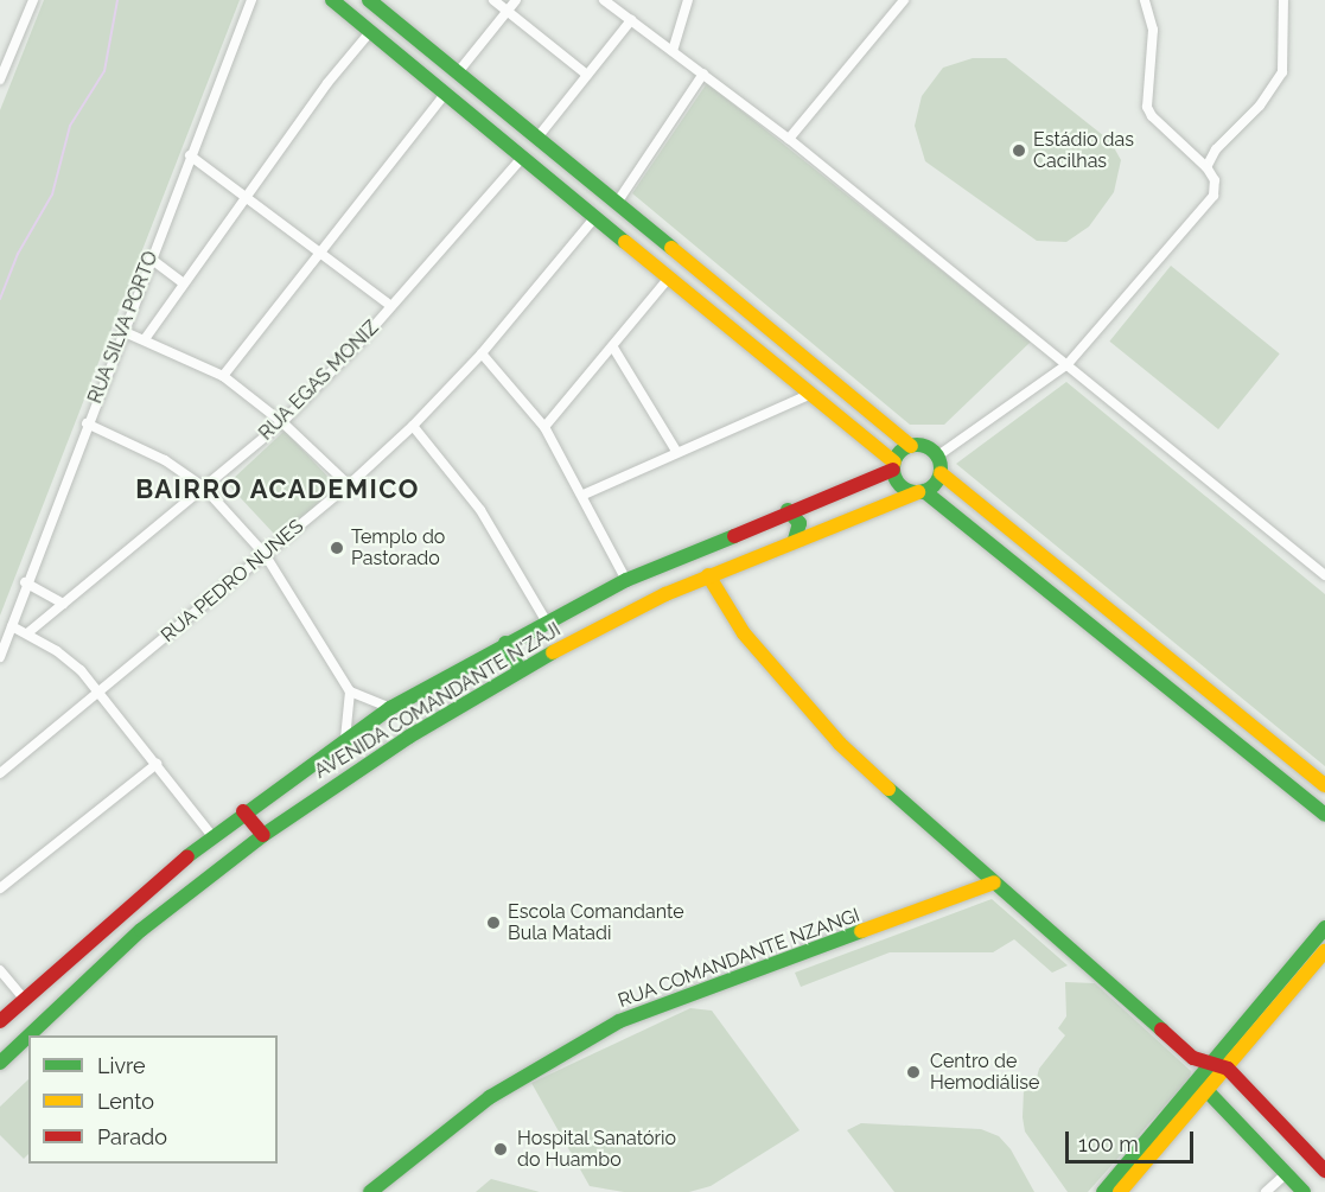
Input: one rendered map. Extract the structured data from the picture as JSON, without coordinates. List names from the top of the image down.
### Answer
{
  "streets": {
    "street": [
      "RUA SILVA PORTO",
      "RUA EGAS MONIZ",
      "RUA PEDRO NUNES",
      "AVENIDA COMANDANTE N'ZAJI",
      "RUA COMANDANTE NZANGI"
    ]
  },
  "districts": ["BAIRRO ACADEMICO"],
  "places": [
    "Estádio das Cacilhas",
    "Templo do Pastorado",
    "Escola Comandante Bula Matadi",
    "Centro de Hemodiálise",
    "Hospital Sanatório do Huambo"
  ],
  "legend": ["Livre", "Lento", "Parado"],
  "scale_bar": "100 m"
}
